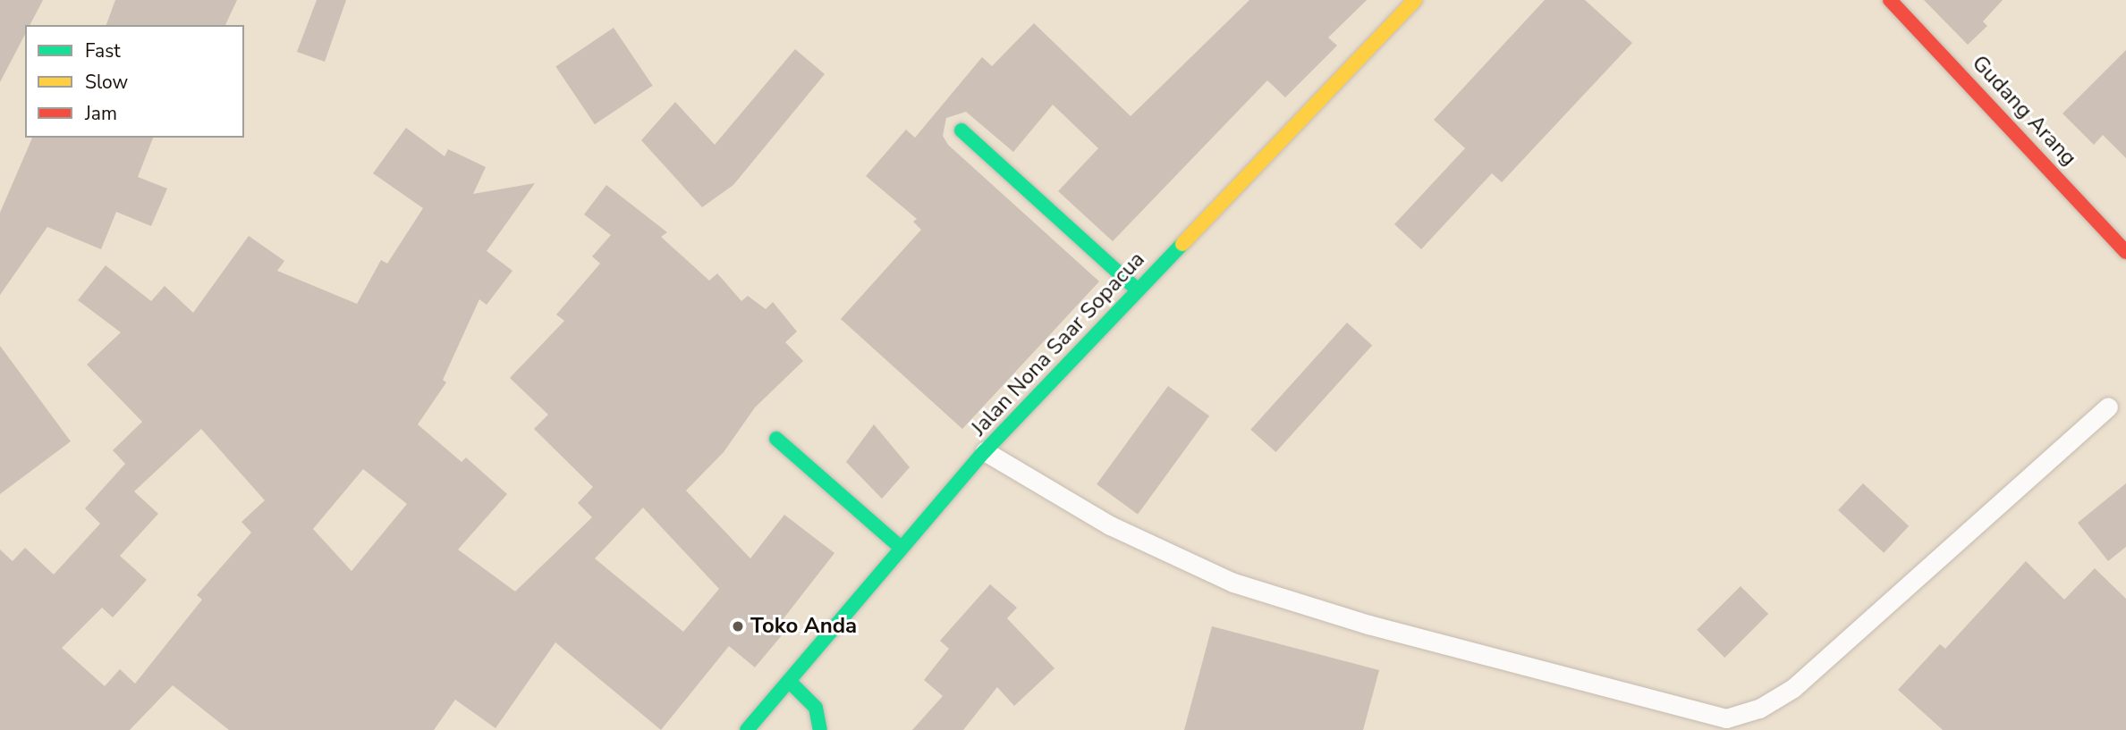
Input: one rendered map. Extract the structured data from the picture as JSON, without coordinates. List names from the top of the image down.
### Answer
{
  "streets": {
    "main road": ["Gudang Arang", "Jalan Nona Saar Sopacua"]
  },
  "places": ["Toko Anda"],
  "legend": ["Fast", "Slow", "Jam"]
}
